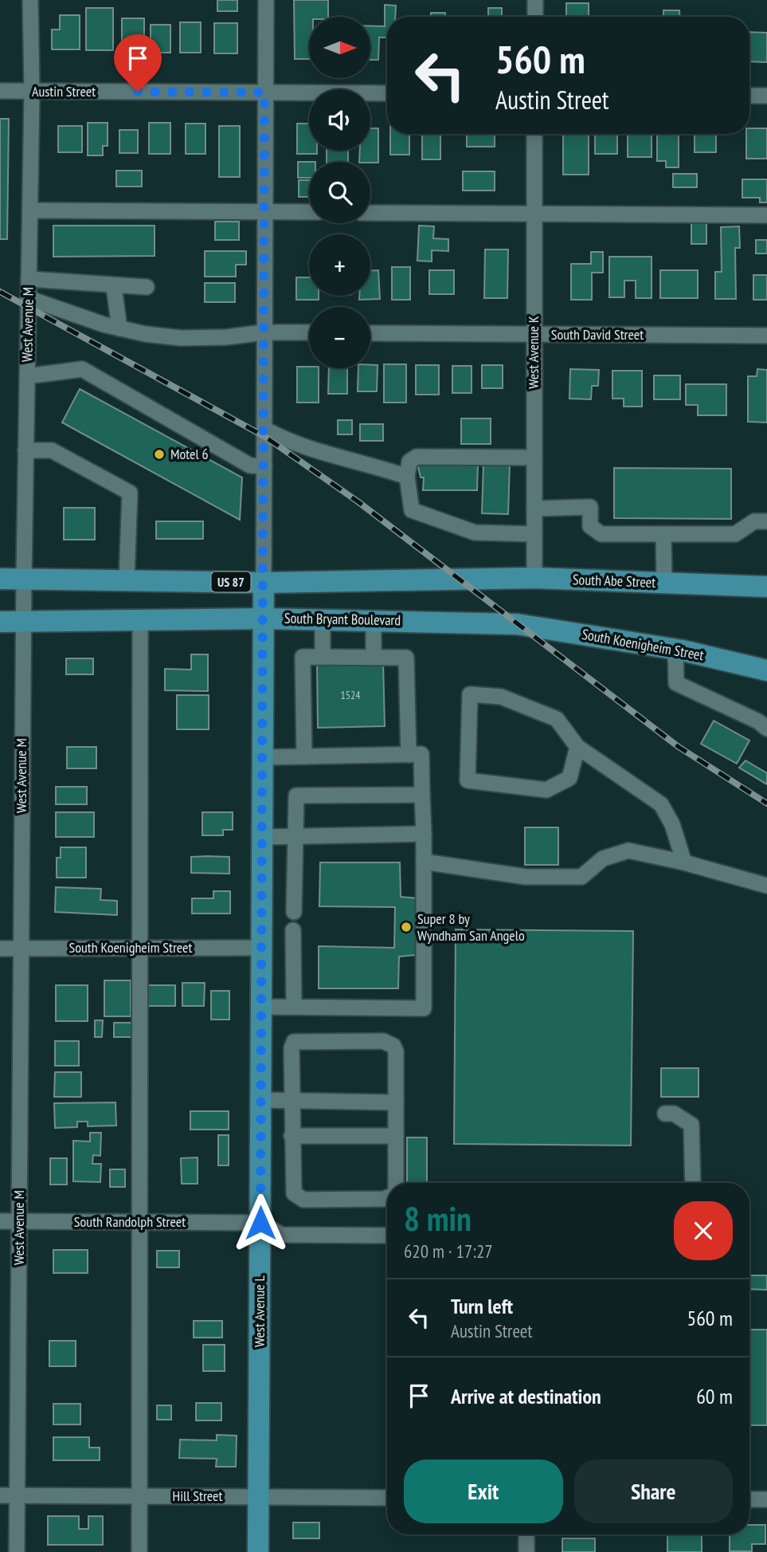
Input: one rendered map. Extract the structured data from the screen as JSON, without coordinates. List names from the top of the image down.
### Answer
{
  "streets": {
    "main road": [
      "South Abe Street",
      "US 87",
      "South Bryant Boulevard",
      "South Koenigheim Street",
      "West Avenue L"
    ],
    "street": [
      "Austin Street",
      "West Avenue M",
      "South David Street",
      "West Avenue K",
      "South Randolph Street",
      "Hill Street"
    ]
  },
  "crossings": [
    ["Austin Street", "West Avenue M"],
    ["Austin Street", "West Avenue L"],
    ["West Avenue M", "US 87"],
    ["West Avenue M", "South Bryant Boulevard"],
    ["West Avenue M", "South Koenigheim Street"],
    ["West Avenue M", "South Randolph Street"],
    ["West Avenue M", "Hill Street"],
    ["South David Street", "West Avenue K"],
    ["West Avenue K", "South Abe Street"],
    ["South Abe Street", "US 87"],
    ["South Abe Street", "West Avenue L"],
    ["US 87", "West Avenue L"],
    ["South Bryant Boulevard", "South Koenigheim Street"],
    ["South Bryant Boulevard", "West Avenue L"],
    ["South Koenigheim Street", "West Avenue L"],
    ["South Randolph Street", "West Avenue L"],
    ["West Avenue L", "Hill Street"]
  ],
  "places": ["Motel 6", "Super 8 by Wyndham San Angelo"],
  "house_numbers": ["1524"],
  "north": "right",
  "page": {
    "map_buttons": ["+", "−"],
    "turn": ["560 m", "Austin Street"],
    "heading": ["8 min", "620 m · 17:27"],
    "list": [
      {
        "name": "Turn left",
        "note": "Austin Street",
        "value": "560 m"
      },
      {
        "name": "Arrive at destination",
        "value": "60 m"
      }
    ],
    "buttons": ["Exit", "Share"]
  }
}
